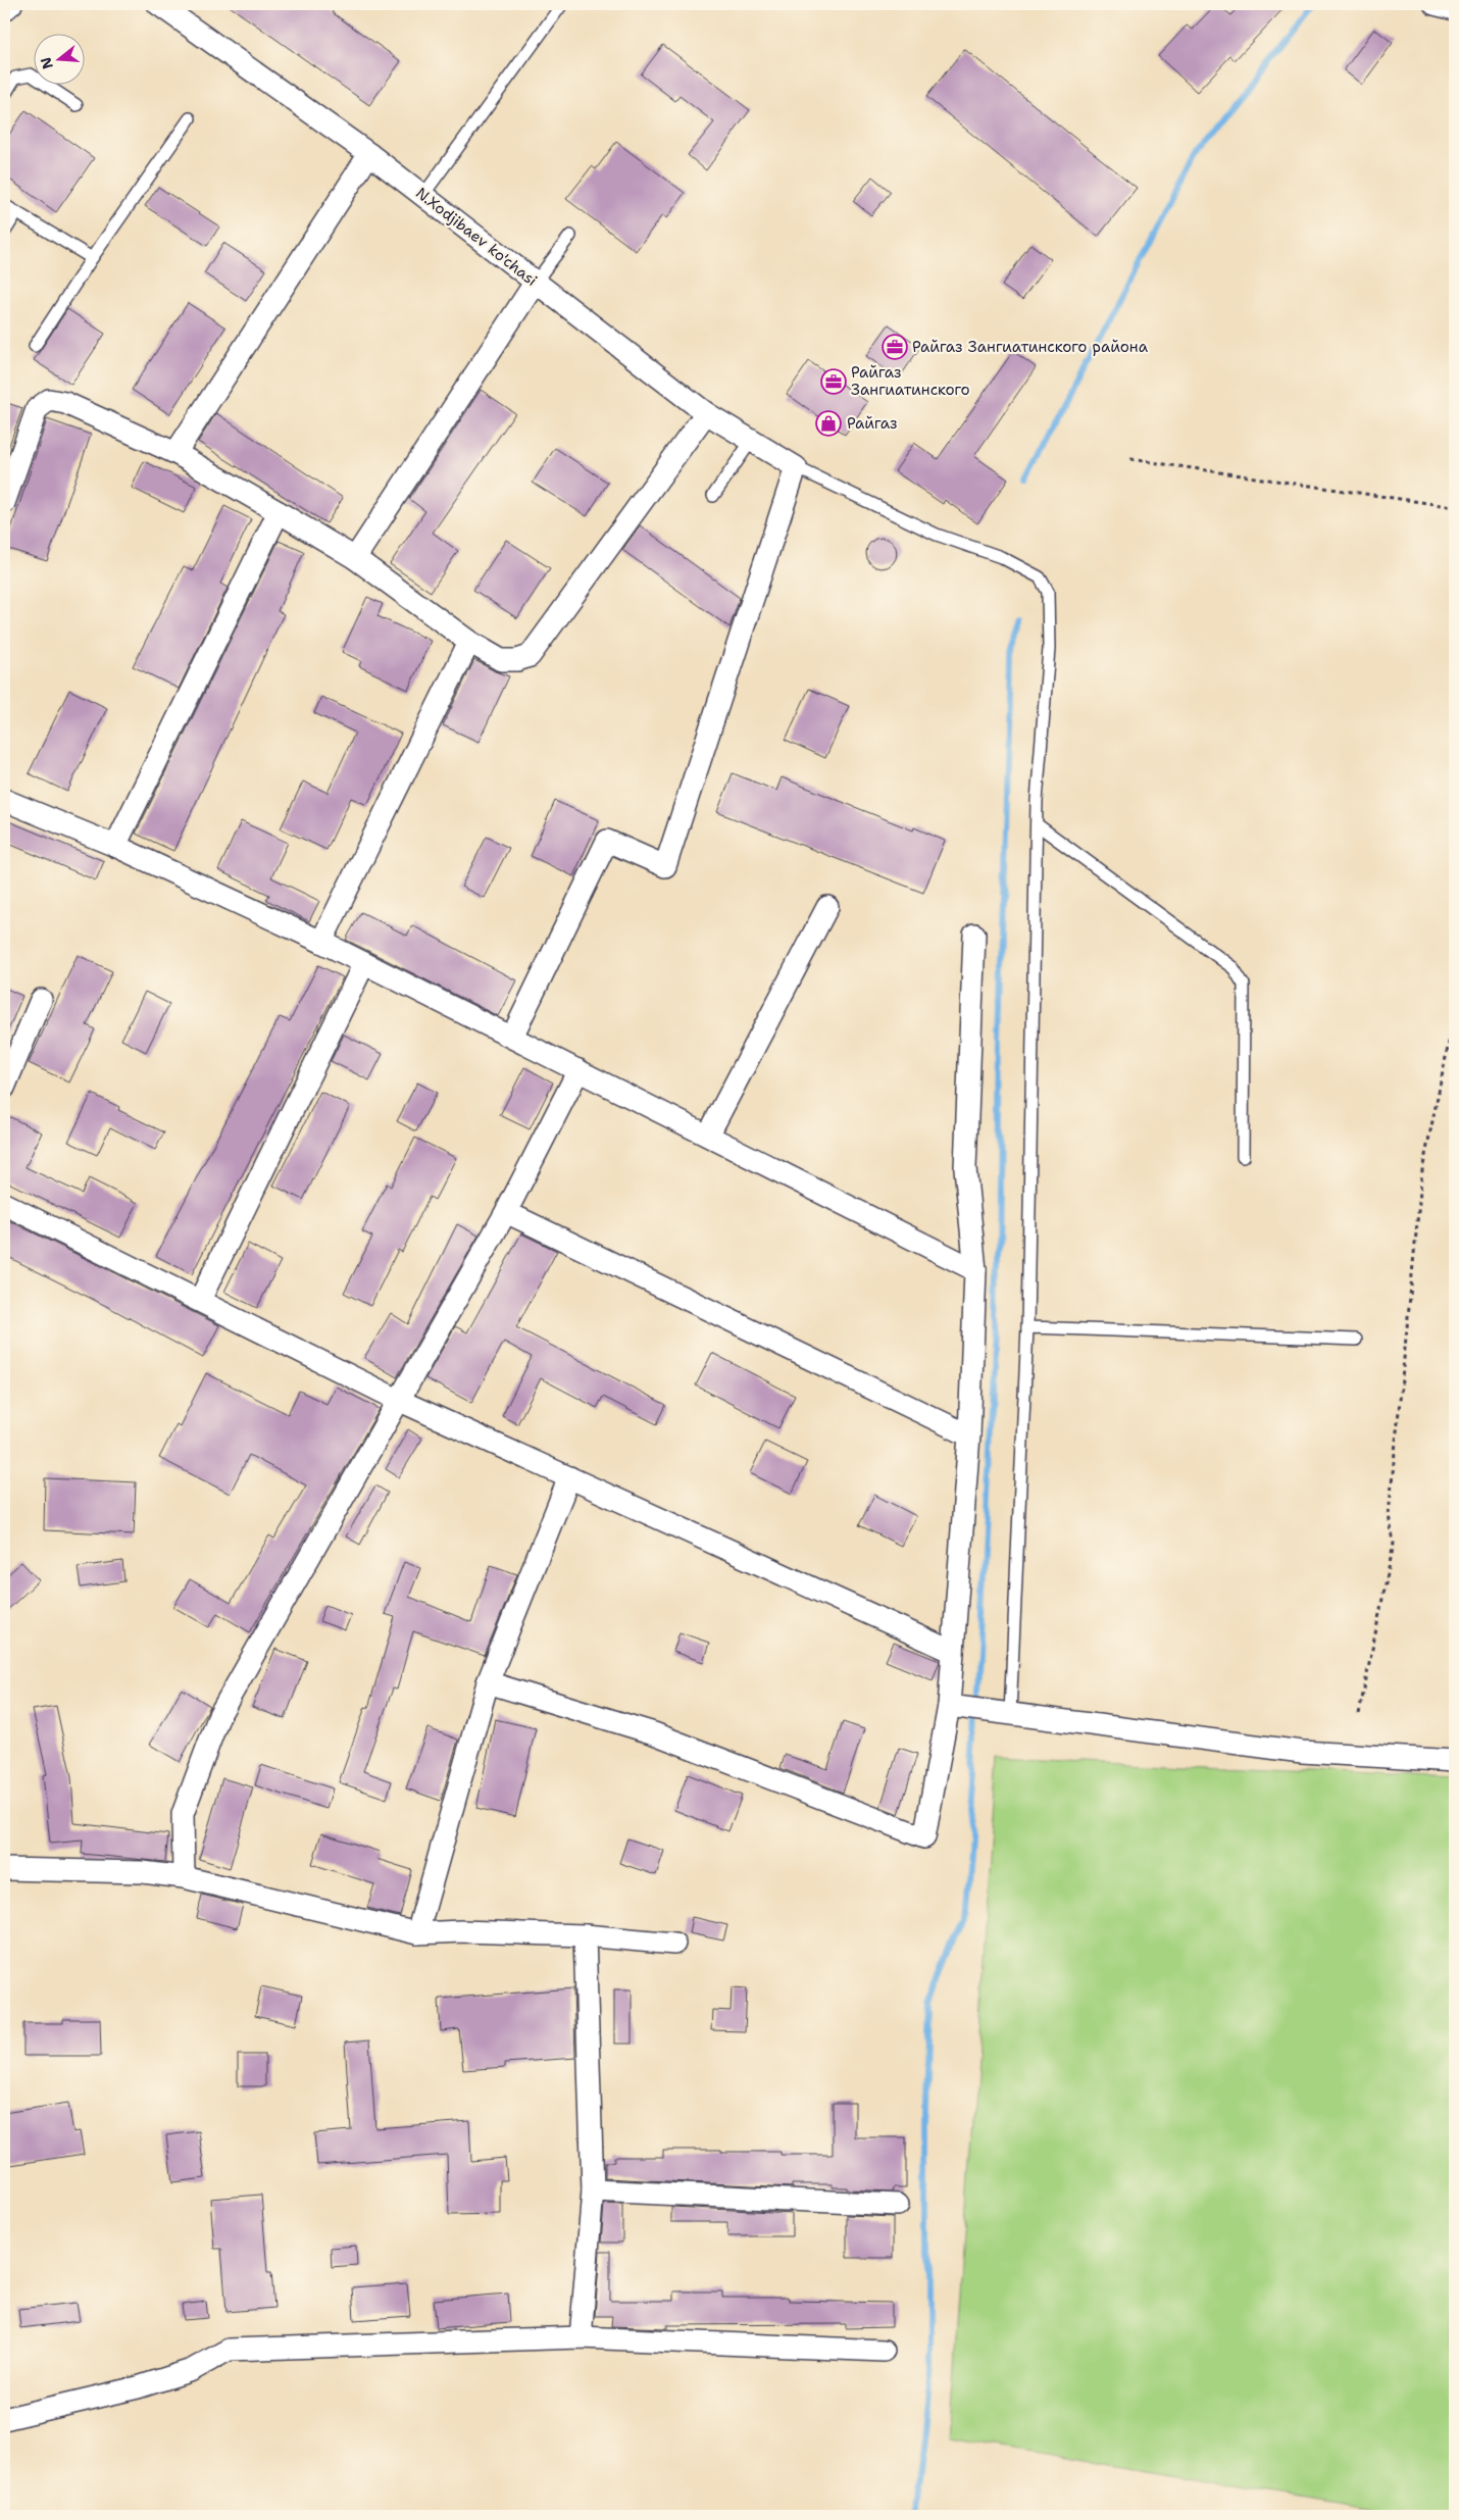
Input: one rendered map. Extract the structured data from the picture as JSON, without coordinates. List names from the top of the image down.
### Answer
{
  "streets": {
    "street": ["N.Xodjibaev ko'chasi"]
  },
  "places": {
    "office": ["Райгаз Зангиатинского района", "Райгаз Зангиатинского"],
    "shop": ["Райгаз"]
  },
  "north": "left"
}
